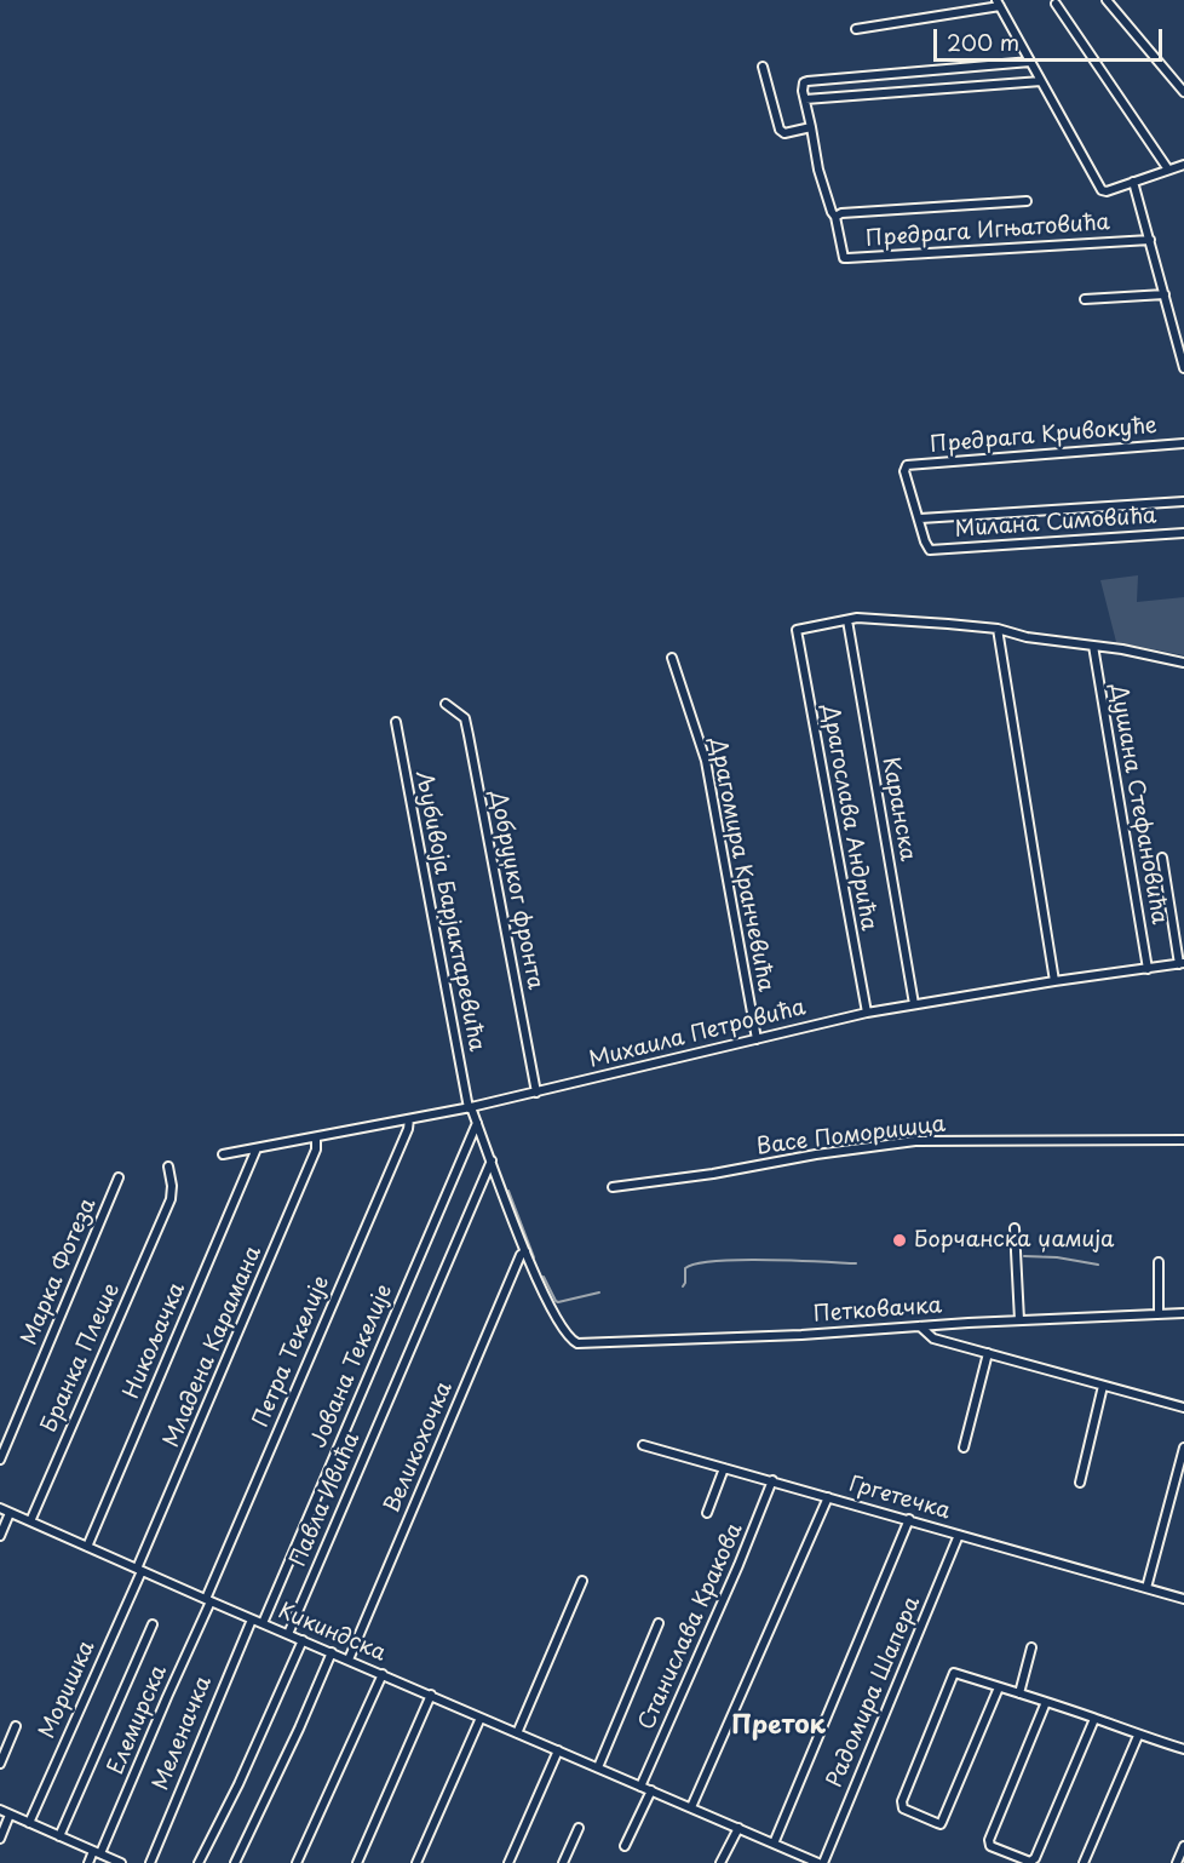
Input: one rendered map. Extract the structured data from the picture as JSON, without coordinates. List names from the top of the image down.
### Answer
{
  "streets": {
    "street": [
      "Предрага Игњатовића",
      "Предрага Кривокуће",
      "Милана Симовића",
      "Душана Стефановића",
      "Каранска",
      "Драгослава Андрића",
      "Драгомира Кранчевића",
      "Добруџког фронта",
      "Љубивоја Барјактаревића",
      "Михаила Петровића",
      "Васе Поморишца",
      "Марка Фотеза",
      "Петковачка",
      "Никољачка",
      "Младена Карамана",
      "Петра Текелије",
      "Бранка Плеше",
      "Јована Текелије",
      "Великохочка",
      "Гргетечка",
      "Павла Ивића",
      "Станислава Кракова",
      "Кикиндска",
      "Моришка",
      "Радомира Шапера",
      "Елемирска",
      "Меленачка"
    ]
  },
  "crossings": [
    ["Предрага Кривокуће", "Милана Симовића"],
    ["Душана Стефановића", "Михаила Петровића"],
    ["Каранска", "Драгослава Андрића"],
    ["Каранска", "Михаила Петровића"],
    ["Драгослава Андрића", "Михаила Петровића"],
    ["Драгомира Кранчевића", "Михаила Петровића"],
    ["Добруџког фронта", "Михаила Петровића"],
    ["Љубивоја Барјактаревића", "Михаила Петровића"],
    ["Михаила Петровића", "Никољачка"],
    ["Михаила Петровића", "Младена Карамана"],
    ["Михаила Петровића", "Петра Текелије"],
    ["Петковачка", "Великохочка"],
    ["Никољачка", "Кикиндска"],
    ["Младена Карамана", "Кикиндска"],
    ["Младена Карамана", "Моришка"],
    ["Петра Текелије", "Кикиндска"],
    ["Петра Текелије", "Елемирска"],
    ["Бранка Плеше", "Кикиндска"],
    ["Јована Текелије", "Кикиндска"],
    ["Великохочка", "Кикиндска"],
    ["Гргетечка", "Станислава Кракова"],
    ["Гргетечка", "Радомира Шапера"],
    ["Павла Ивића", "Кикиндска"],
    ["Станислава Кракова", "Кикиндска"],
    ["Кикиндска", "Моришка"],
    ["Кикиндска", "Радомира Шапера"],
    ["Кикиндска", "Елемирска"],
    ["Кикиндска", "Меленачка"]
  ],
  "districts": ["Преток"],
  "places": ["Борчанска џамија"],
  "scale_bar": "200 m"
}
